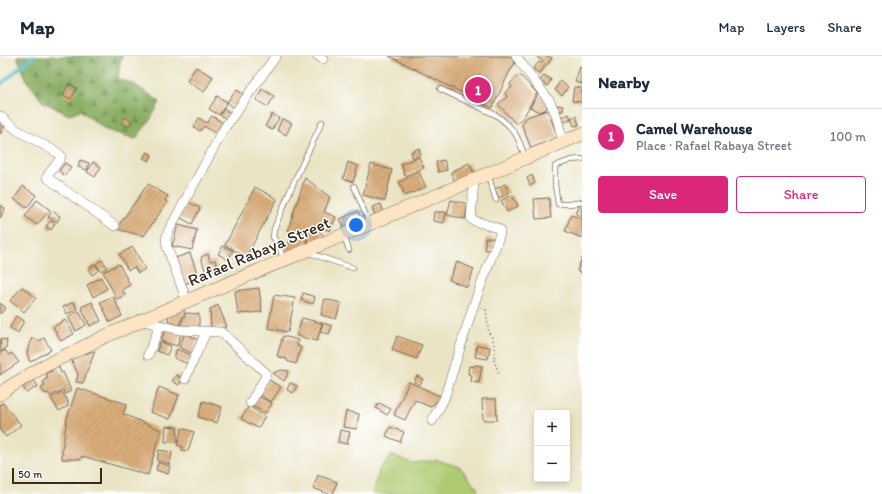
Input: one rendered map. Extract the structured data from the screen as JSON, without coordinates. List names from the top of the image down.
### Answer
{
  "streets": {
    "street": ["Rafael Rabaya Street"]
  },
  "scale_bar": "50 m",
  "page": {
    "header": "Map",
    "nav": ["Map", "Layers", "Share"],
    "heading": "Nearby",
    "pins": "1",
    "list": [
      {
        "mark": "1",
        "name": "Camel Warehouse",
        "note": "Place · Rafael Rabaya Street",
        "value": "100 m"
      }
    ],
    "buttons": ["Save", "Share"],
    "map_buttons": ["+", "−"],
    "scale": "50 m"
  }
}
